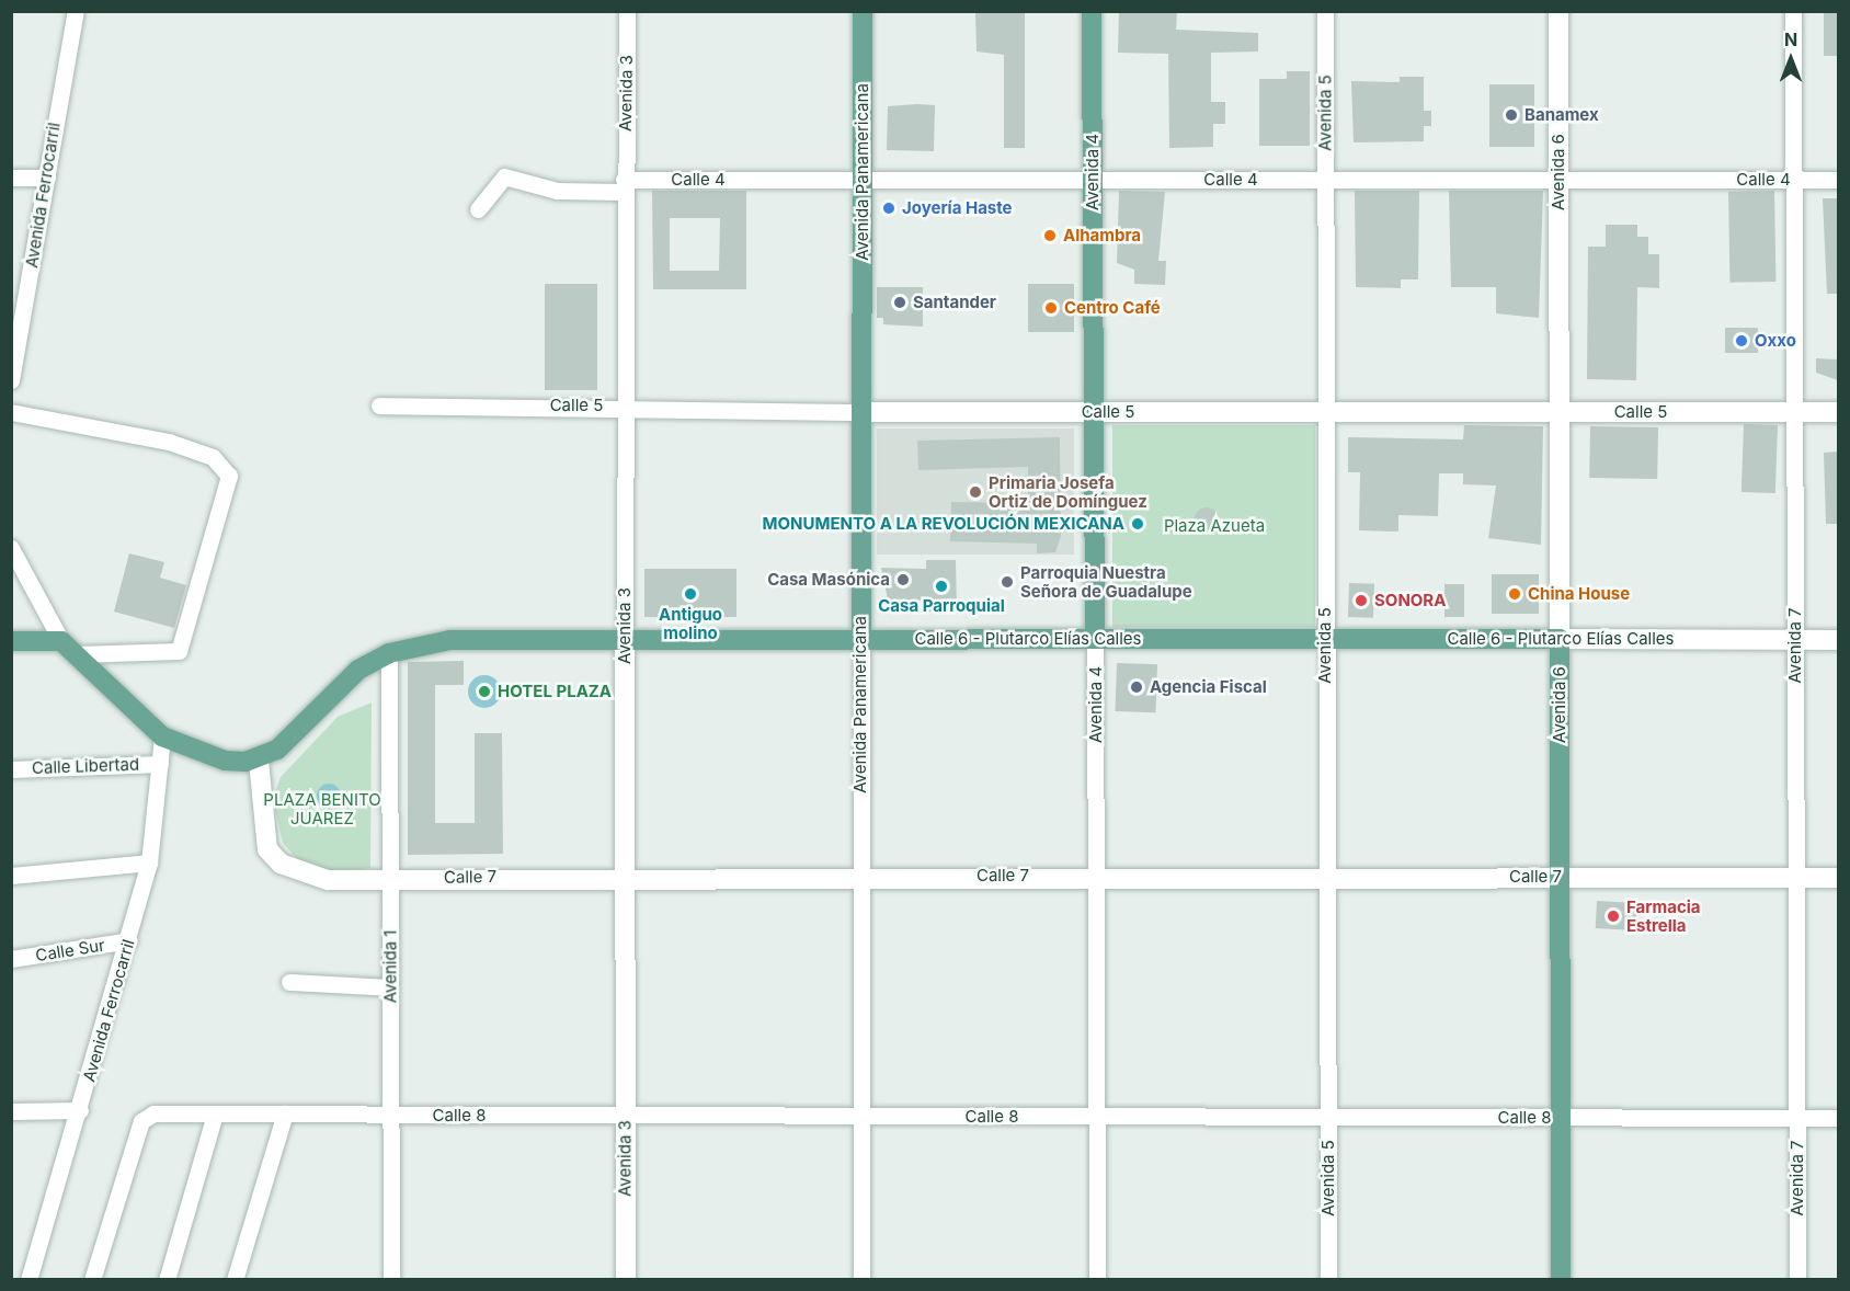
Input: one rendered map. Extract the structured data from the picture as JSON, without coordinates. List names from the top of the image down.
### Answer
{
  "streets": {
    "main road": [
      "Avenida Panamericana",
      "Avenida 4",
      "Avenida 6",
      "Calle 6 - Plutarco Elías Calles"
    ],
    "street": [
      "Avenida 3",
      "Avenida 5",
      "Calle 4",
      "Avenida Ferrocarril",
      "Calle 5",
      "Avenida 7",
      "Calle Libertad",
      "Calle 7",
      "Calle Sur",
      "Avenida 1",
      "Calle 8"
    ]
  },
  "crossings": [
    ["Avenida 3", "Calle 4"],
    ["Avenida 3", "Calle 5"],
    ["Avenida 3", "Calle 6 - Plutarco Elías Calles"],
    ["Avenida 3", "Calle 7"],
    ["Avenida 3", "Calle 8"],
    ["Avenida 5", "Calle 4"],
    ["Avenida 5", "Calle 5"],
    ["Avenida 5", "Calle 6 - Plutarco Elías Calles"],
    ["Avenida 5", "Calle 7"],
    ["Avenida 5", "Calle 8"],
    ["Avenida Panamericana", "Calle 4"],
    ["Avenida Panamericana", "Calle 5"],
    ["Avenida Panamericana", "Calle 6 - Plutarco Elías Calles"],
    ["Avenida Panamericana", "Calle 7"],
    ["Avenida Panamericana", "Calle 8"],
    ["Avenida 4", "Calle 4"],
    ["Avenida 4", "Calle 5"],
    ["Avenida 4", "Calle 6 - Plutarco Elías Calles"],
    ["Avenida 4", "Calle 7"],
    ["Avenida 4", "Calle 8"],
    ["Avenida 6", "Calle 4"],
    ["Avenida 6", "Calle 5"],
    ["Avenida 6", "Calle 6 - Plutarco Elías Calles"],
    ["Avenida 6", "Calle 7"],
    ["Avenida 6", "Calle 8"],
    ["Calle 4", "Avenida 7"],
    ["Avenida Ferrocarril", "Calle Libertad"],
    ["Avenida Ferrocarril", "Calle Sur"],
    ["Calle 5", "Avenida 7"],
    ["Calle 6 - Plutarco Elías Calles", "Avenida 7"],
    ["Calle 6 - Plutarco Elías Calles", "Calle 7"],
    ["Calle 6 - Plutarco Elías Calles", "Avenida 1"],
    ["Avenida 7", "Calle 7"],
    ["Avenida 7", "Calle 8"],
    ["Calle 7", "Avenida 1"],
    ["Avenida 1", "Calle 8"]
  ],
  "parks": ["Plaza Azueta", "PLAZA BENITO JUAREZ"],
  "places": [
    "Banamex",
    "Joyería Haste",
    "Alhambra",
    "Santander",
    "Centro Café",
    "Oxxo",
    "Primaria Josefa Ortiz de Domínguez",
    "MONUMENTO A LA REVOLUCIÓN MEXICANA",
    "Casa Masónica",
    "Parroquia Nuestra Señora de Guadalupe",
    "Casa Parroquial",
    "Antiguo molino",
    "China House",
    "SONORA",
    "Agencia Fiscal",
    "HOTEL PLAZA",
    "Farmacia Estrella"
  ],
  "north": "top"
}
